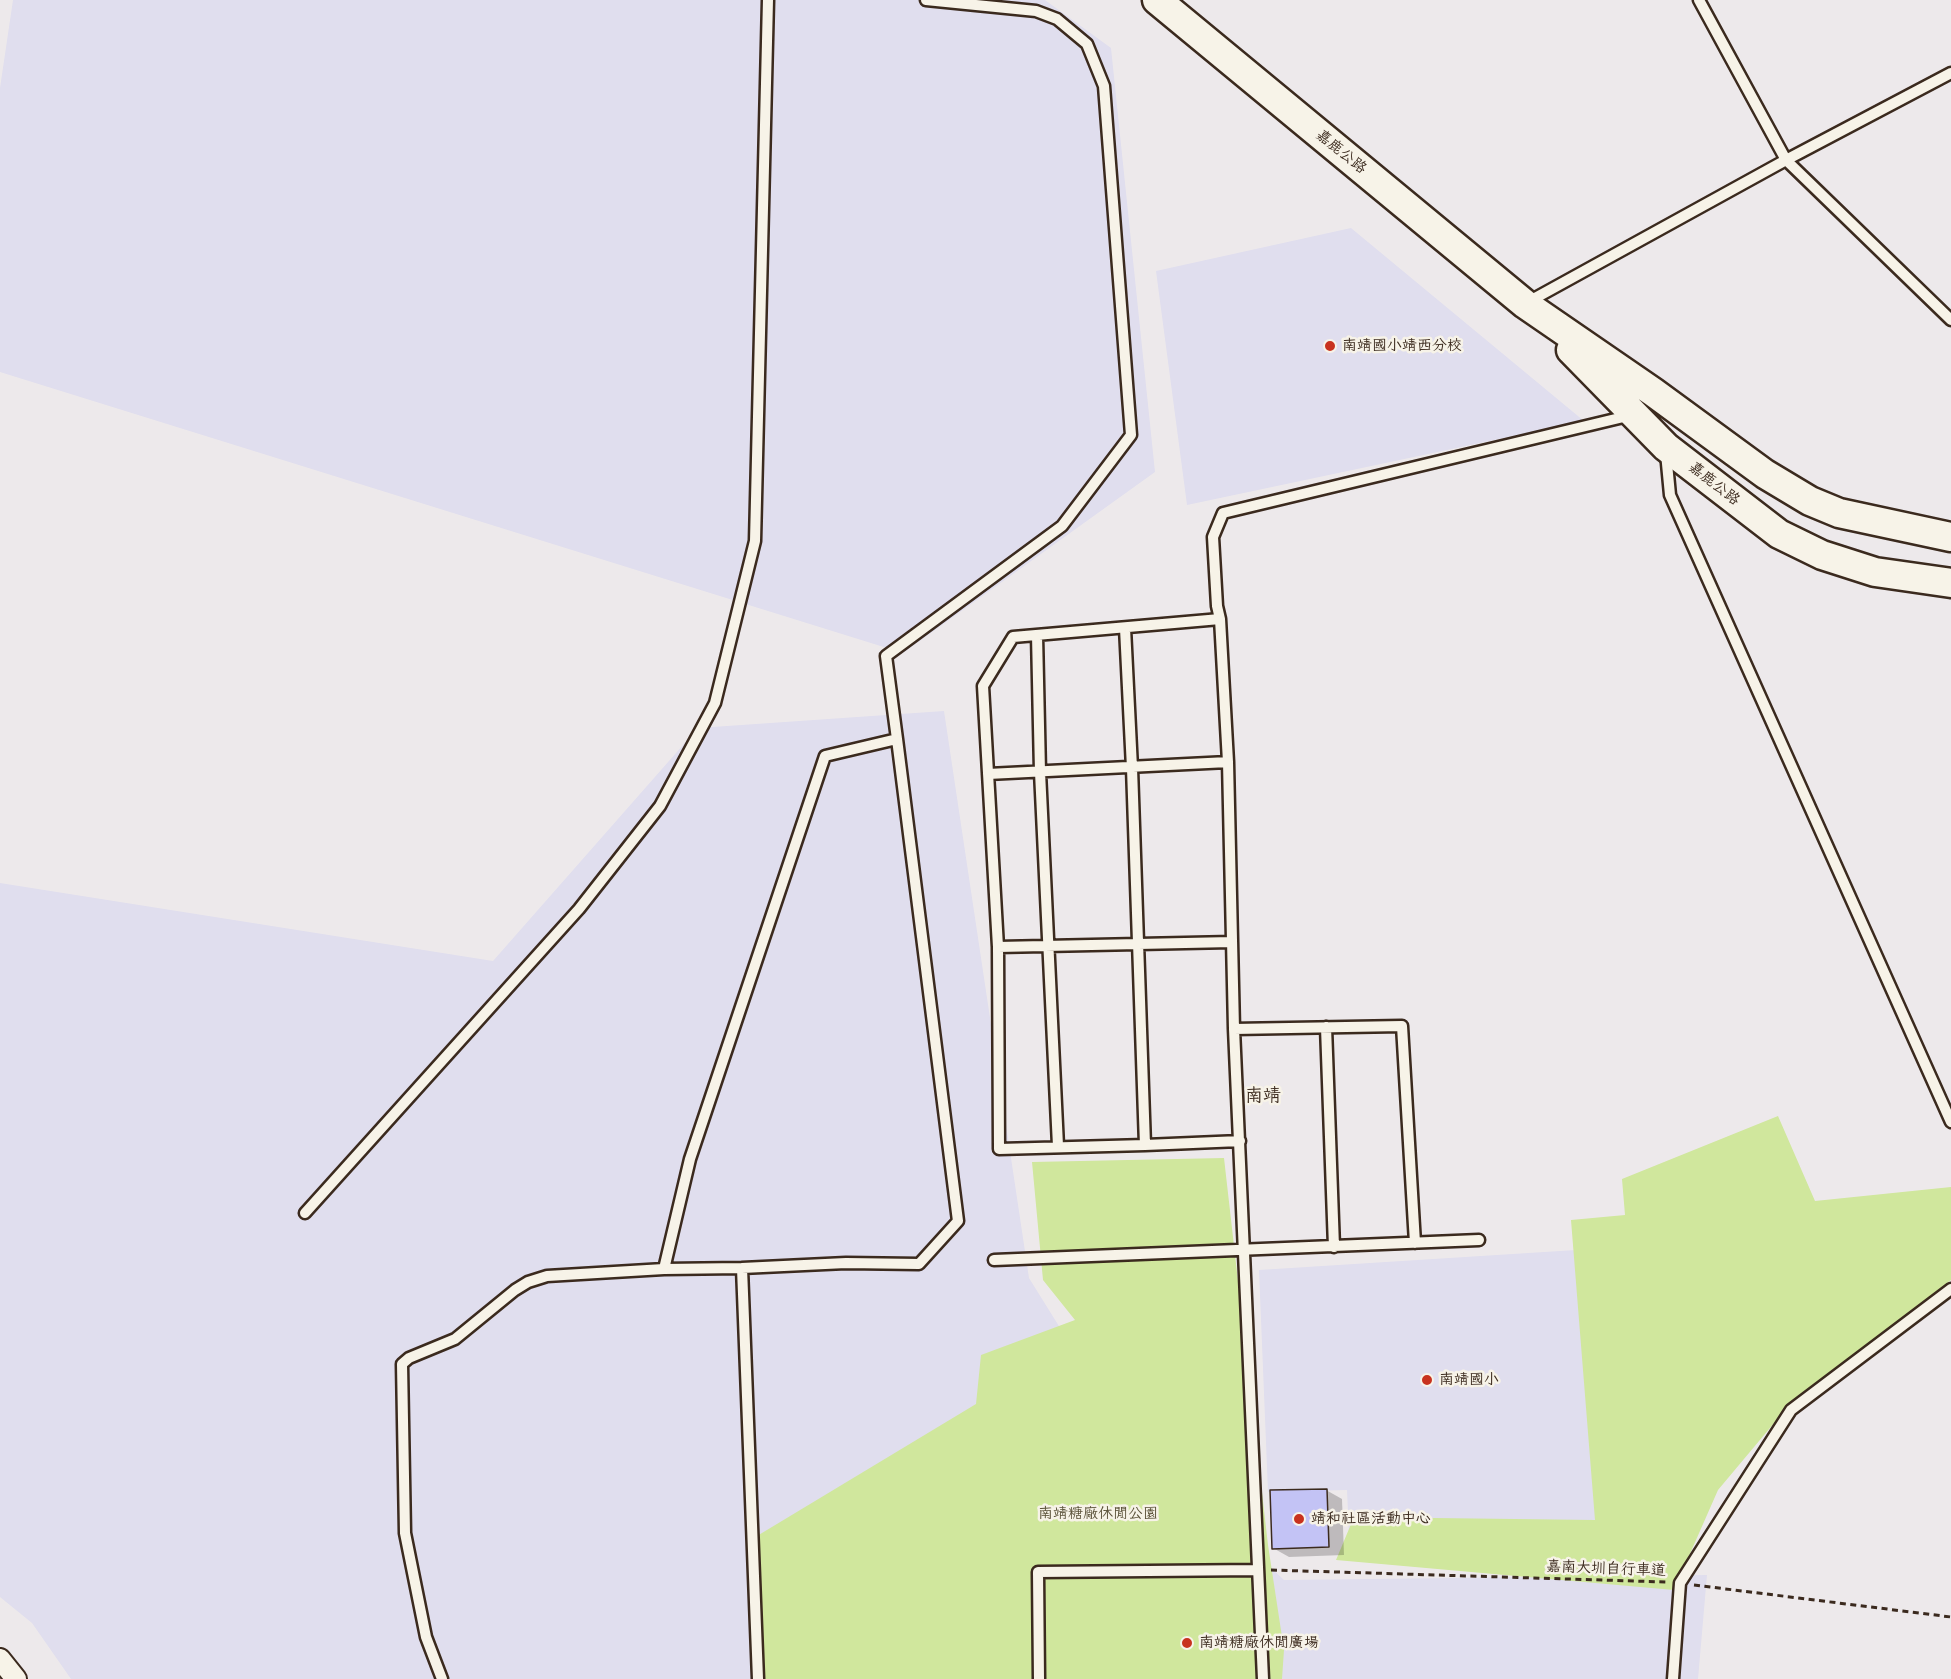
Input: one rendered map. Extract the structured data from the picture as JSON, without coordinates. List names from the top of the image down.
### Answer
{
  "streets": {
    "main road": ["嘉鹿公路"],
    "path": ["嘉南大圳自行車道"]
  },
  "districts": ["南靖"],
  "parks": ["南靖糖廠休閒公園"],
  "places": [
    "南靖國小靖西分校",
    "南靖國小",
    "靖和社區活動中心",
    "南靖糖廠休閒廣場"
  ]
}
